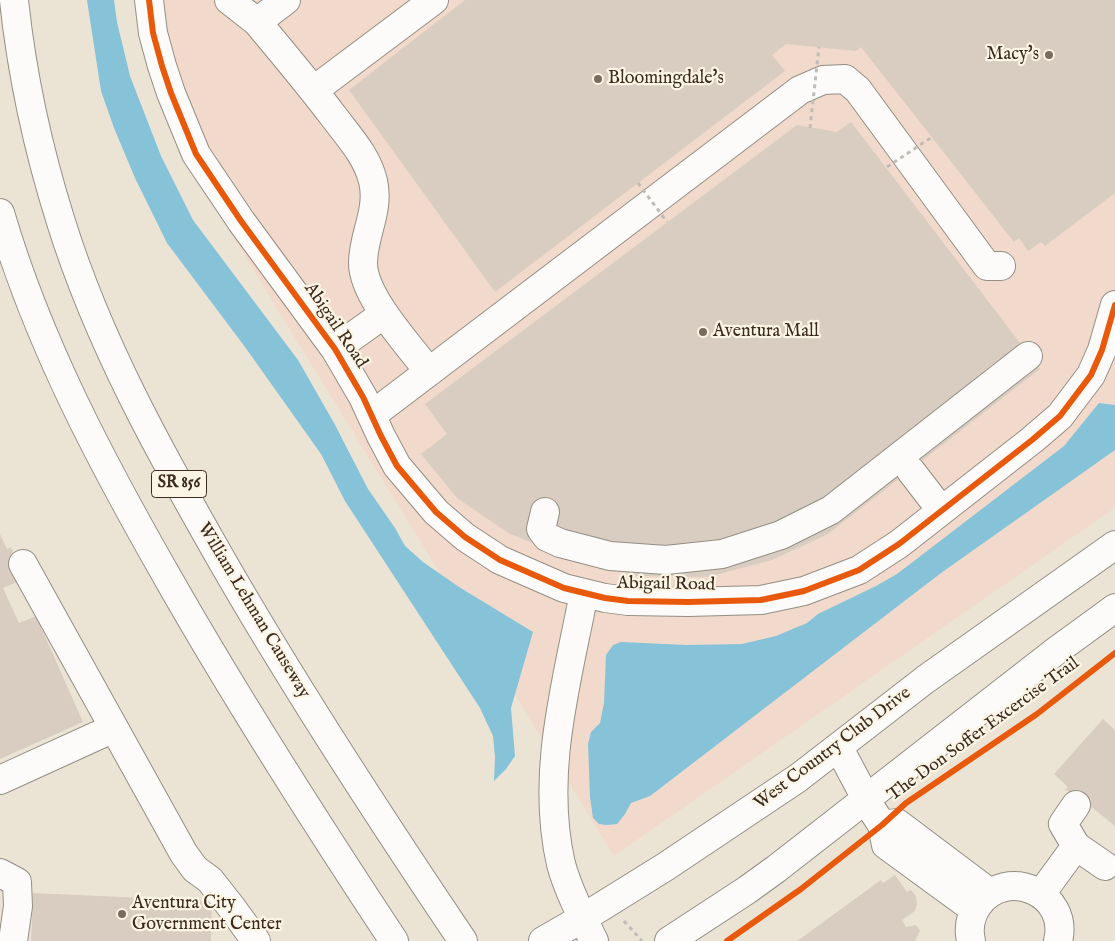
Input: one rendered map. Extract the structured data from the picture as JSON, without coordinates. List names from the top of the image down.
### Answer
{
  "streets": {
    "main road": [
      "Abigail Road",
      "SR 856",
      "William Lehman Causeway",
      "West Country Club Drive"
    ],
    "cycle path": ["The Don Soffer Excercise Trail"]
  },
  "places": [
    "Macy's",
    "Bloomingdale's",
    "Aventura Mall",
    "Aventura City Government Center"
  ]
}
